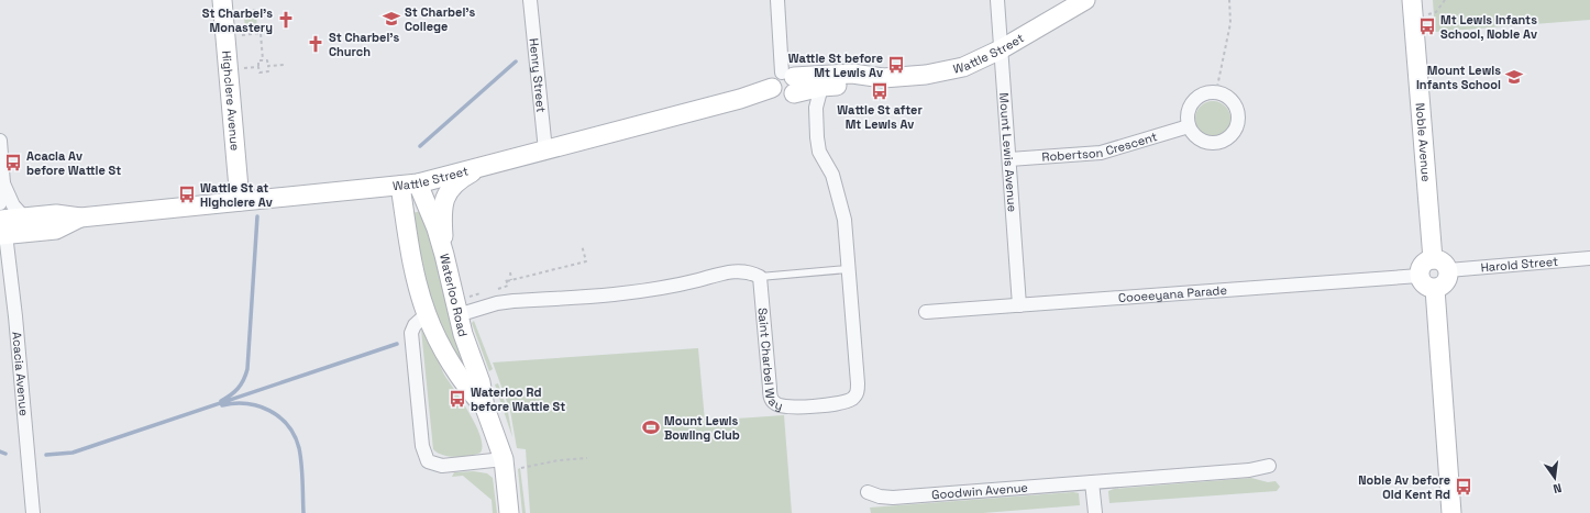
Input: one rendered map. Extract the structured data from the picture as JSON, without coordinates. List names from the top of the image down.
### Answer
{
  "streets": {
    "main road": [
      "Wattle Street",
      "Highclere Avenue",
      "Noble Avenue",
      "Waterloo Road"
    ],
    "street": [
      "Henry Street",
      "Robertson Crescent",
      "Mount Lewis Avenue",
      "Harold Street",
      "Cooeeyana Parade",
      "Saint Charbel Way",
      "Acacia Avenue",
      "Goodwin Avenue"
    ]
  },
  "crossings": [
    ["Wattle Street", "Henry Street"],
    ["Wattle Street", "Highclere Avenue"],
    ["Wattle Street", "Mount Lewis Avenue"],
    ["Wattle Street", "Waterloo Road"],
    ["Wattle Street", "Saint Charbel Way"],
    ["Wattle Street", "Acacia Avenue"],
    ["Noble Avenue", "Harold Street"],
    ["Noble Avenue", "Cooeeyana Parade"],
    ["Robertson Crescent", "Mount Lewis Avenue"],
    ["Mount Lewis Avenue", "Cooeeyana Parade"],
    ["Harold Street", "Cooeeyana Parade"]
  ],
  "places": {
    "school or university": ["St Charbel's College", "Mount Lewis Infants School"],
    "church": ["St Charbel's Monastery", "St Charbel's Church"],
    "bus stop": [
      "Mt Lewis Infants School, Noble Av",
      "Wattle St before Mt Lewis Av",
      "Wattle St after Mt Lewis Av",
      "Acacia Av before Wattle St",
      "Wattle St at Highclere Av",
      "Waterloo Rd before Wattle St",
      "Noble Av before Old Kent Rd"
    ],
    "sports": ["Mount Lewis Bowling Club"]
  },
  "north": "bottom"
}
